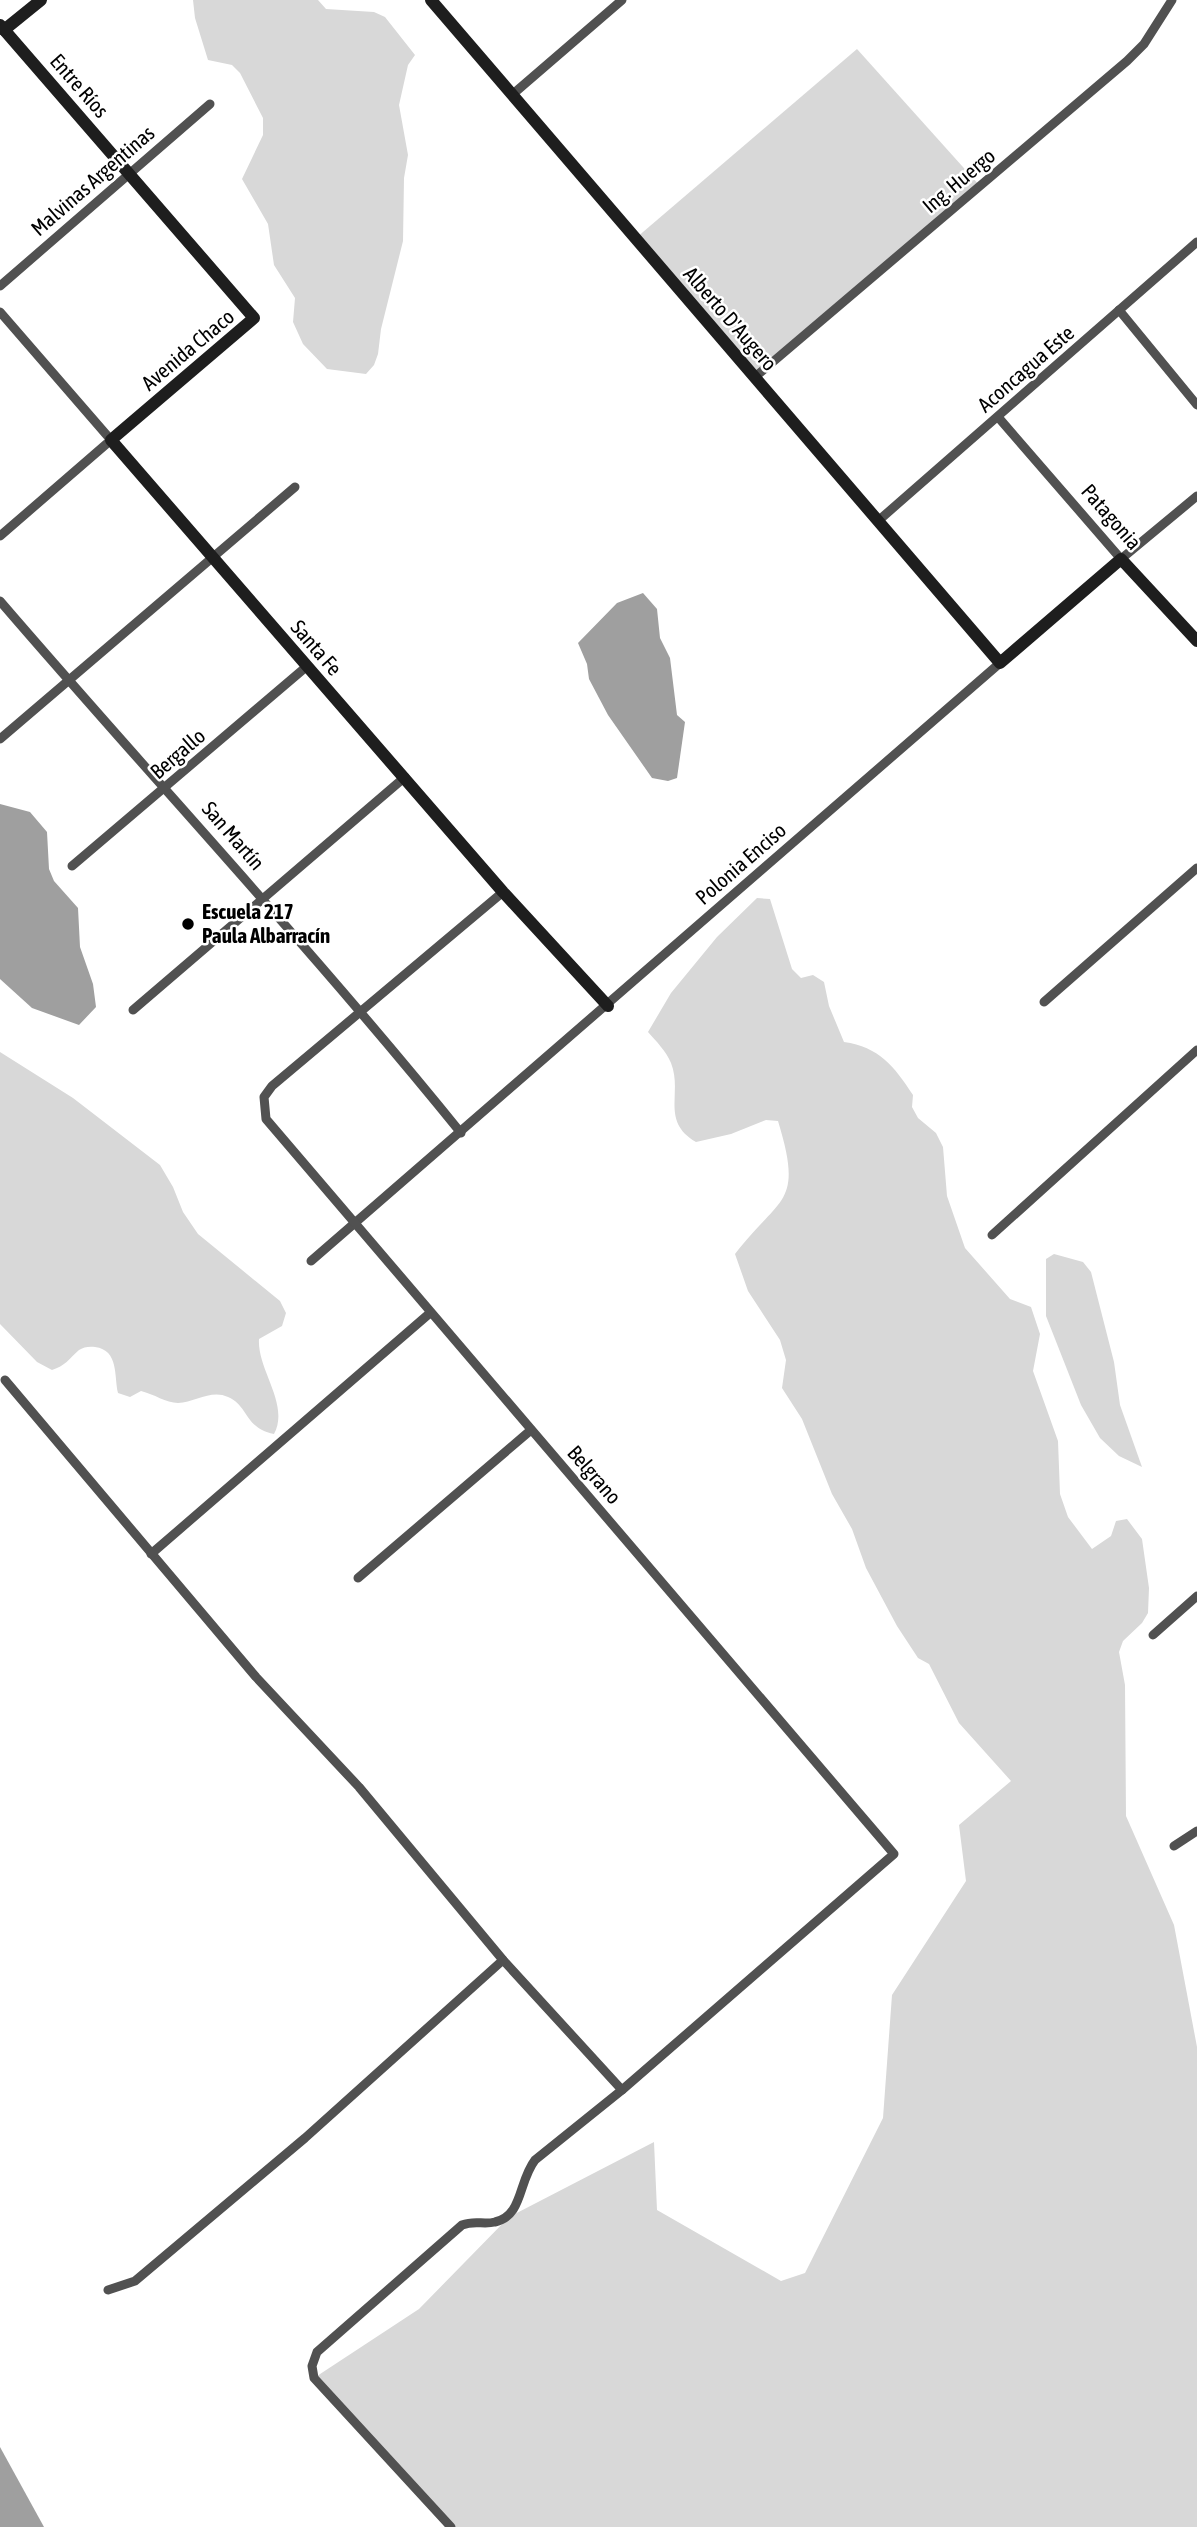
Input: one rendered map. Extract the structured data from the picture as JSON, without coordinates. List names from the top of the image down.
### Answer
{
  "streets": {
    "main road": [
      "Entre Ríos",
      "Alberto D'Augero",
      "Avenida Chaco",
      "Patagonia",
      "Santa Fe",
      "Polonia Enciso"
    ],
    "street": [
      "Malvinas Argentinas",
      "Ing. Huergo",
      "Aconcagua Este",
      "Bergallo",
      "San Martín",
      "Belgrano"
    ]
  },
  "crossings": [
    ["Entre Ríos", "Malvinas Argentinas"],
    ["Entre Ríos", "Avenida Chaco"],
    ["Malvinas Argentinas", "Avenida Chaco"],
    ["Ing. Huergo", "Alberto D'Augero"],
    ["Alberto D'Augero", "Aconcagua Este"],
    ["Alberto D'Augero", "Polonia Enciso"],
    ["Avenida Chaco", "Santa Fe"],
    ["Aconcagua Este", "Patagonia"],
    ["Patagonia", "Polonia Enciso"],
    ["Santa Fe", "Bergallo"],
    ["Santa Fe", "Polonia Enciso"],
    ["Bergallo", "San Martín"],
    ["San Martín", "Polonia Enciso"],
    ["San Martín", "Belgrano"],
    ["Polonia Enciso", "Belgrano"]
  ],
  "places": ["Escuela 217 Paula Albarracín"]
}
